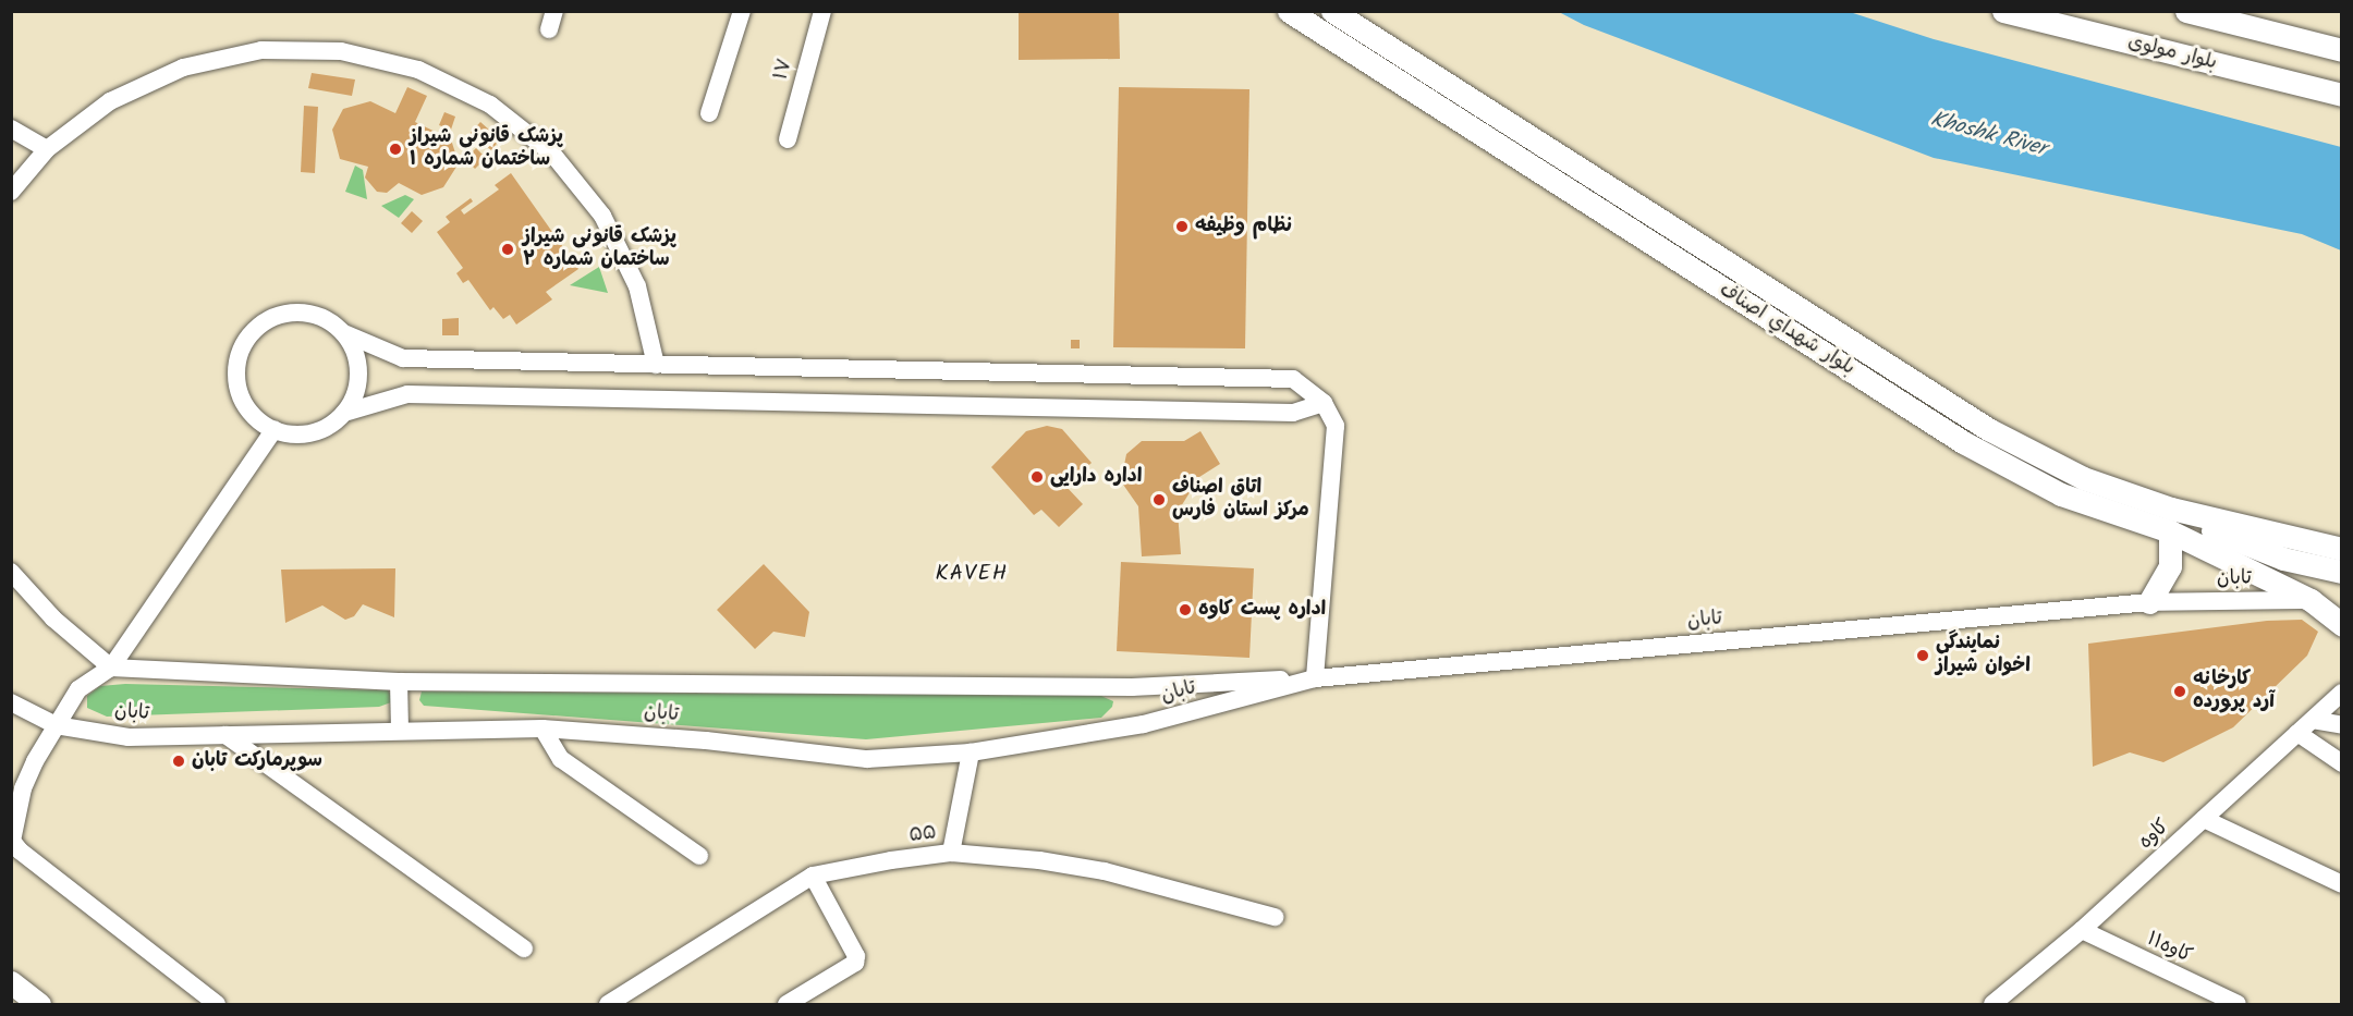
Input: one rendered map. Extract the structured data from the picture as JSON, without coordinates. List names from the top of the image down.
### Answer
{
  "streets": {
    "main road": ["بلوار مولوی", "بلوار شهداي اصناف"],
    "street": [
      "۱۷",
      "تابان",
      "۵۵",
      "کاوه",
      "کاوه۱۱"
    ]
  },
  "crossings": [
    ["بلوار شهداي اصناف", "تابان"],
    ["کاوه", "کاوه۱۱"]
  ],
  "districts": ["KAVEH"],
  "water": ["Khoshk River"],
  "places": [
    "پزشک قانونی شیراز ساختمان شماره ۱",
    "نظام وظیفه",
    "پزشک قانونی شیراز ساختمان شماره ٣",
    "اداره دارایی",
    "اتاق اصناف مرکز استان فارس",
    "اداره پست کاوه",
    "نمایندگی اخوان شیراز",
    "کارخانه آرد پرورده",
    "سوپرمارکت تابان"
  ]
}
